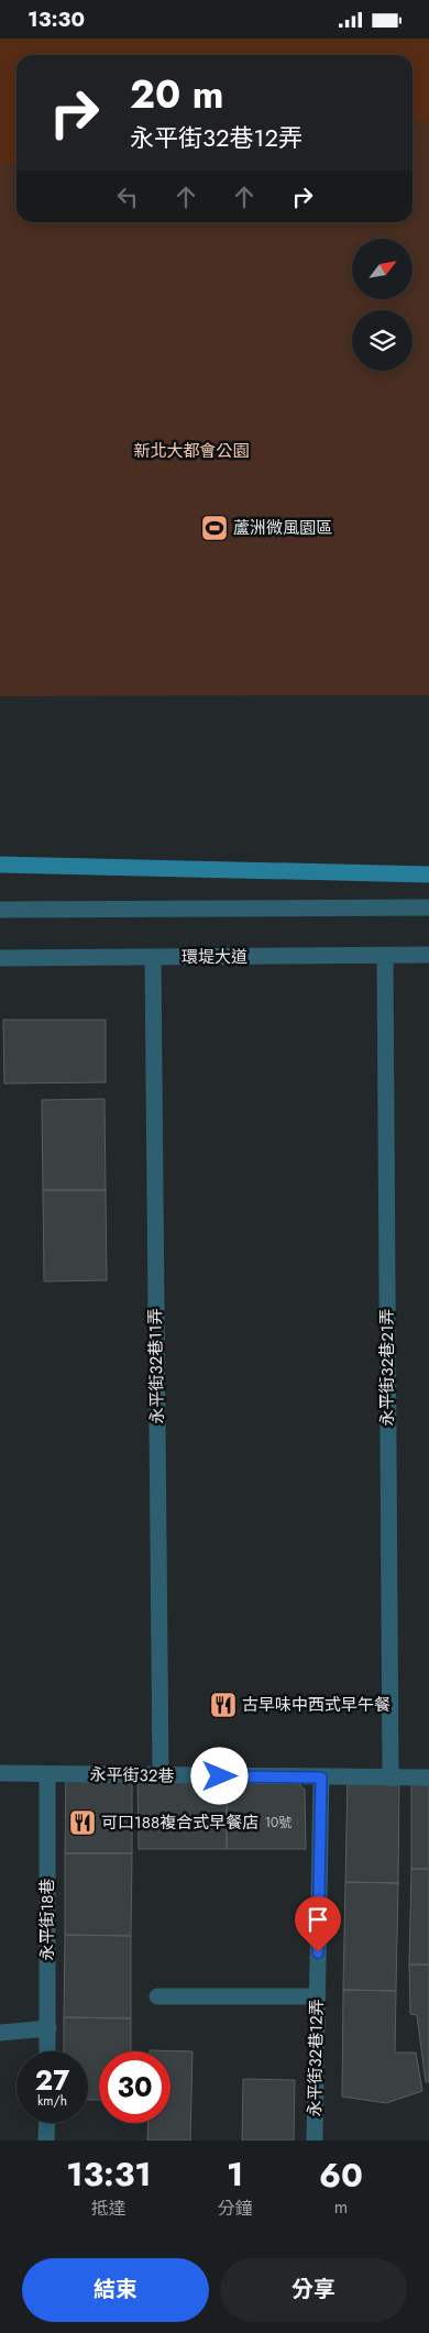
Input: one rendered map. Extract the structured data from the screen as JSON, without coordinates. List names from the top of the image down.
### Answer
{
  "streets": {
    "street": [
      "環堤大道",
      "永平街32巷11弄",
      "永平街32巷21弄",
      "永平街32巷",
      "永平街18巷",
      "永平街32巷12弄"
    ]
  },
  "crossings": [
    ["環堤大道", "永平街32巷11弄"],
    ["環堤大道", "永平街32巷21弄"],
    ["永平街32巷11弄", "永平街32巷"],
    ["永平街32巷21弄", "永平街32巷"],
    ["永平街32巷", "永平街18巷"],
    ["永平街32巷", "永平街32巷12弄"]
  ],
  "parks": ["新北大都會公園"],
  "places": {
    "sports": ["蘆洲微風園區"],
    "restaurant": ["古早味中西式早午餐", "可口188複合式早餐店"]
  },
  "house_numbers": ["10號"],
  "north": "top right",
  "page": {
    "status": "13:30",
    "turn": ["20 m", "永平街32巷12弄"],
    "speed": "27 km/h",
    "limit": "30",
    "eta": [
      "13:31",
      "抵達",
      "1",
      "分鐘",
      "60",
      "m"
    ],
    "buttons": ["結束", "分享"]
  }
}
